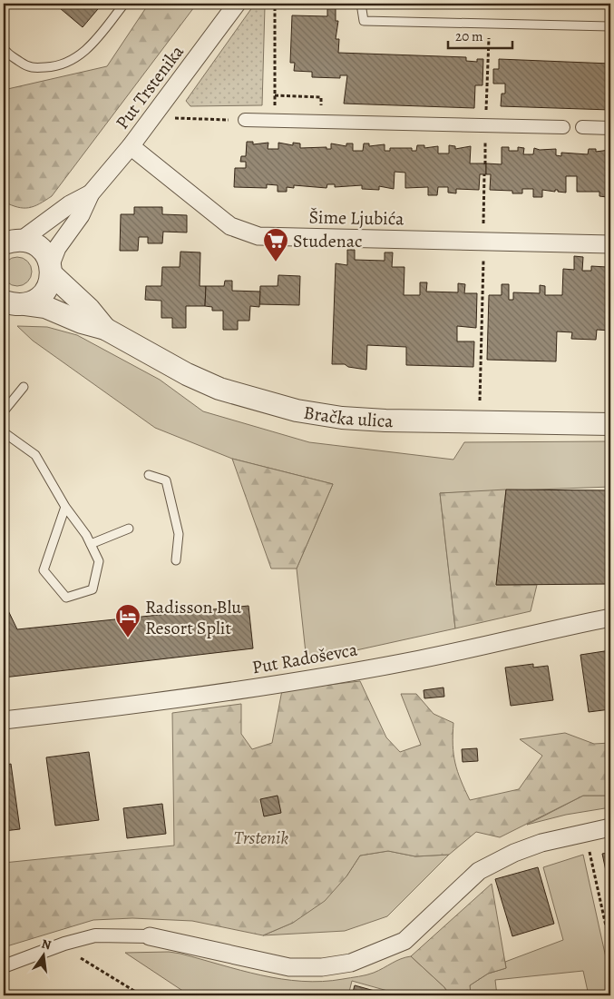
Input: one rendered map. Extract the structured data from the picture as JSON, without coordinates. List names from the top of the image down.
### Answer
{
  "streets": {
    "street": [
      "Put Trstenika",
      "Šime Ljubića",
      "Bračka ulica",
      "Put Radoševca"
    ]
  },
  "crossings": [
    ["Put Trstenika", "Šime Ljubića"],
    ["Put Trstenika", "Bračka ulica"]
  ],
  "parks": ["Trstenik"],
  "places": {
    "supermarket": ["Studenac"],
    "hotel": ["Radisson Blu Resort Split"]
  },
  "scale_bar": "20 m",
  "north": "top"
}
